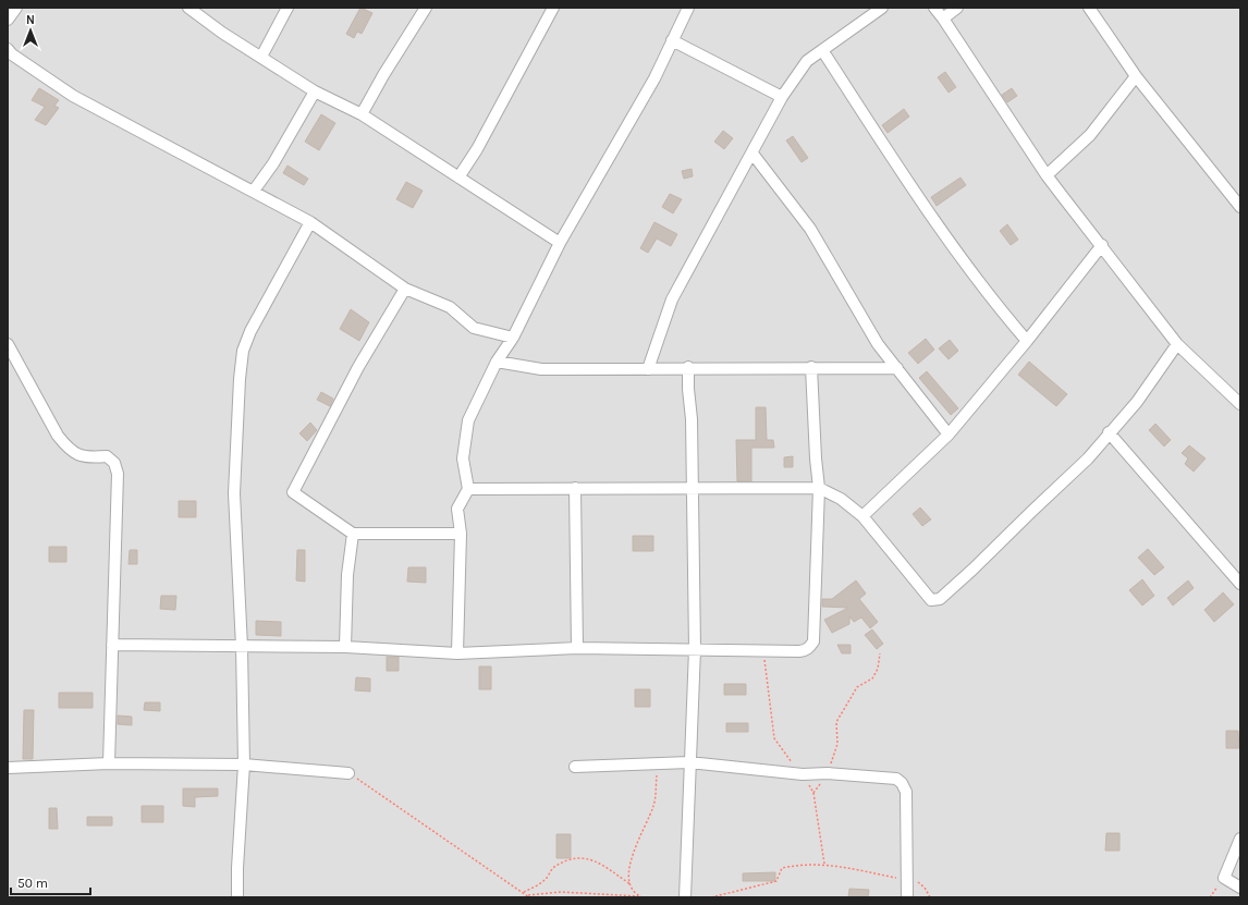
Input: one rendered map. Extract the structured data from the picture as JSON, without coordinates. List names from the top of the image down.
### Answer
{
  "scale_bar": "50 m",
  "north": "top"
}
